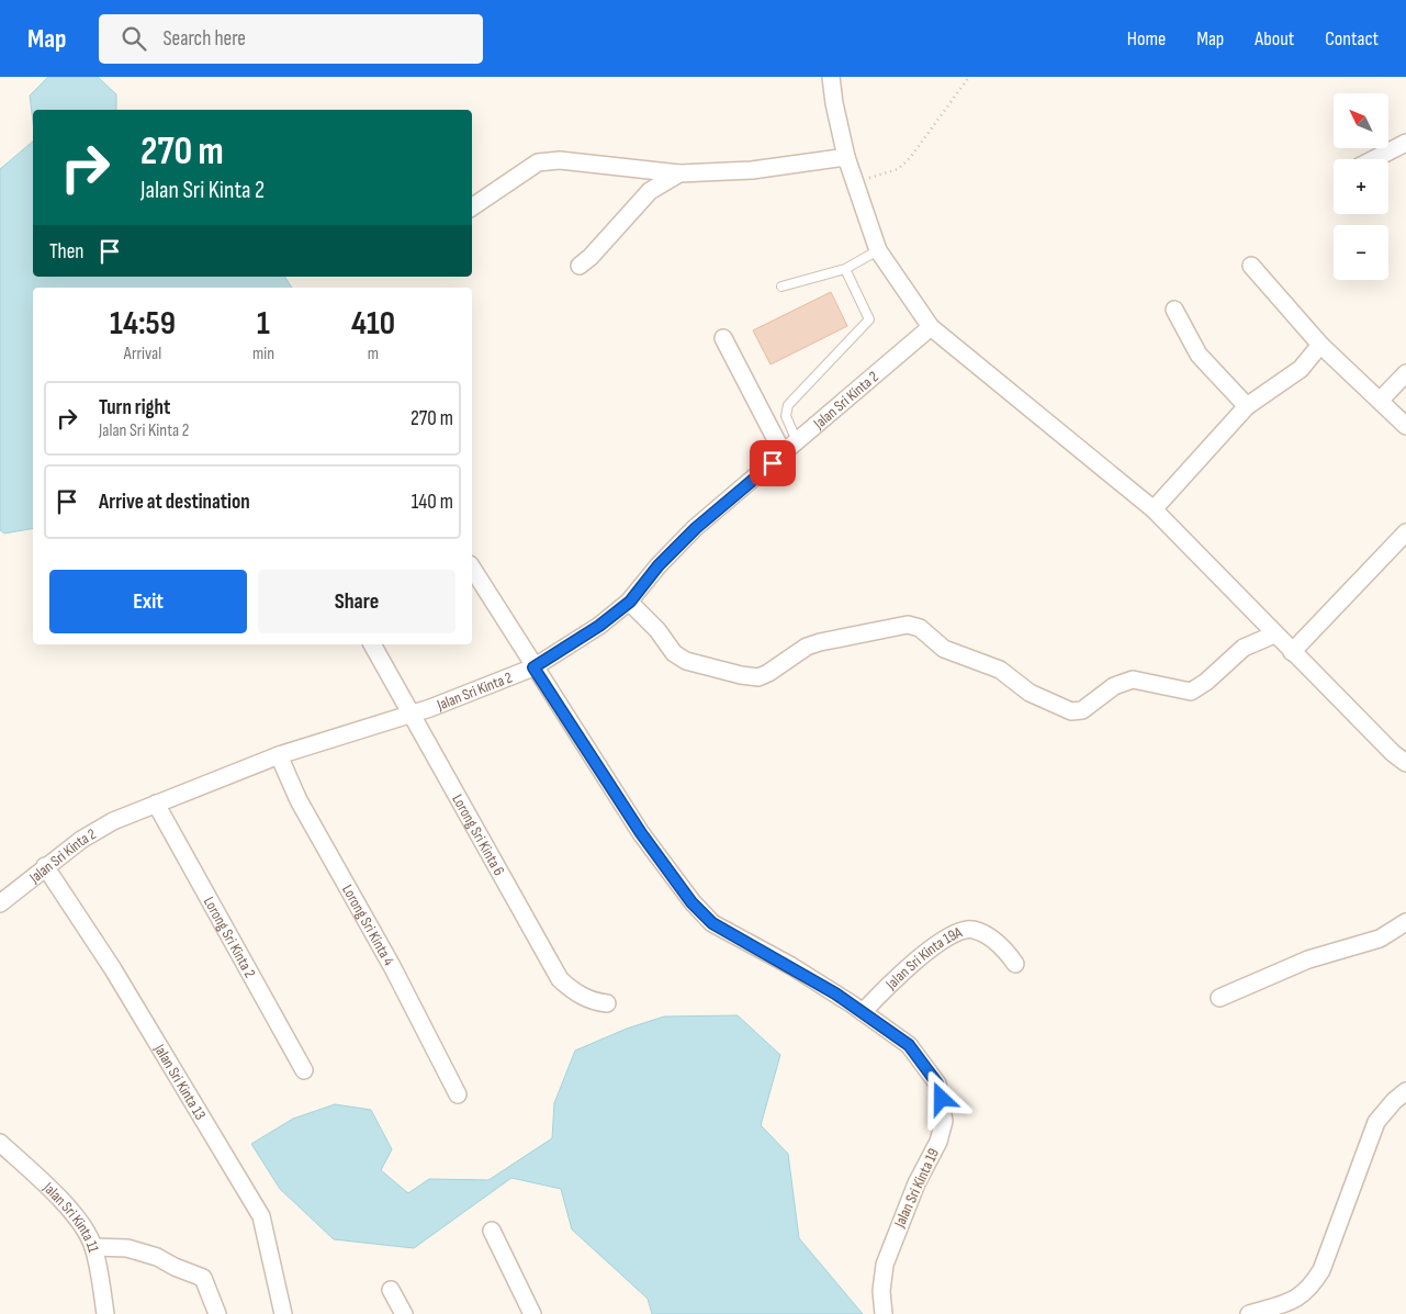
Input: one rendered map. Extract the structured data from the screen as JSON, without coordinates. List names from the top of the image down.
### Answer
{
  "streets": {
    "street": [
      "Jalan Sri Kinta 2",
      "Lorong Sri Kinta 6",
      "Lorong Sri Kinta 4",
      "Lorong Sri Kinta 2",
      "Jalan Sri Kinta 19A",
      "Jalan Sri Kinta 13",
      "Jalan Sri Kinta 19",
      "Jalan Sri Kinta 11"
    ]
  },
  "crossings": [
    ["Jalan Sri Kinta 2", "Lorong Sri Kinta 6"],
    ["Jalan Sri Kinta 2", "Lorong Sri Kinta 4"],
    ["Jalan Sri Kinta 2", "Lorong Sri Kinta 2"],
    ["Jalan Sri Kinta 2", "Jalan Sri Kinta 13"],
    ["Jalan Sri Kinta 2", "Jalan Sri Kinta 19"],
    ["Jalan Sri Kinta 19A", "Jalan Sri Kinta 19"]
  ],
  "north": "top left",
  "page": {
    "header": "Map",
    "search": "Search here",
    "nav": [
      "Home",
      "Map",
      "About",
      "Contact"
    ],
    "map_buttons": ["+", "−"],
    "turn": ["270 m", "Jalan Sri Kinta 2"],
    "then": "Then",
    "eta": [
      "14:59",
      "Arrival",
      "1",
      "min",
      "410",
      "m"
    ],
    "list": [
      {
        "name": "Turn right",
        "note": "Jalan Sri Kinta 2",
        "value": "270 m"
      },
      {
        "name": "Arrive at destination",
        "value": "140 m"
      }
    ],
    "buttons": ["Exit", "Share"]
  }
}
